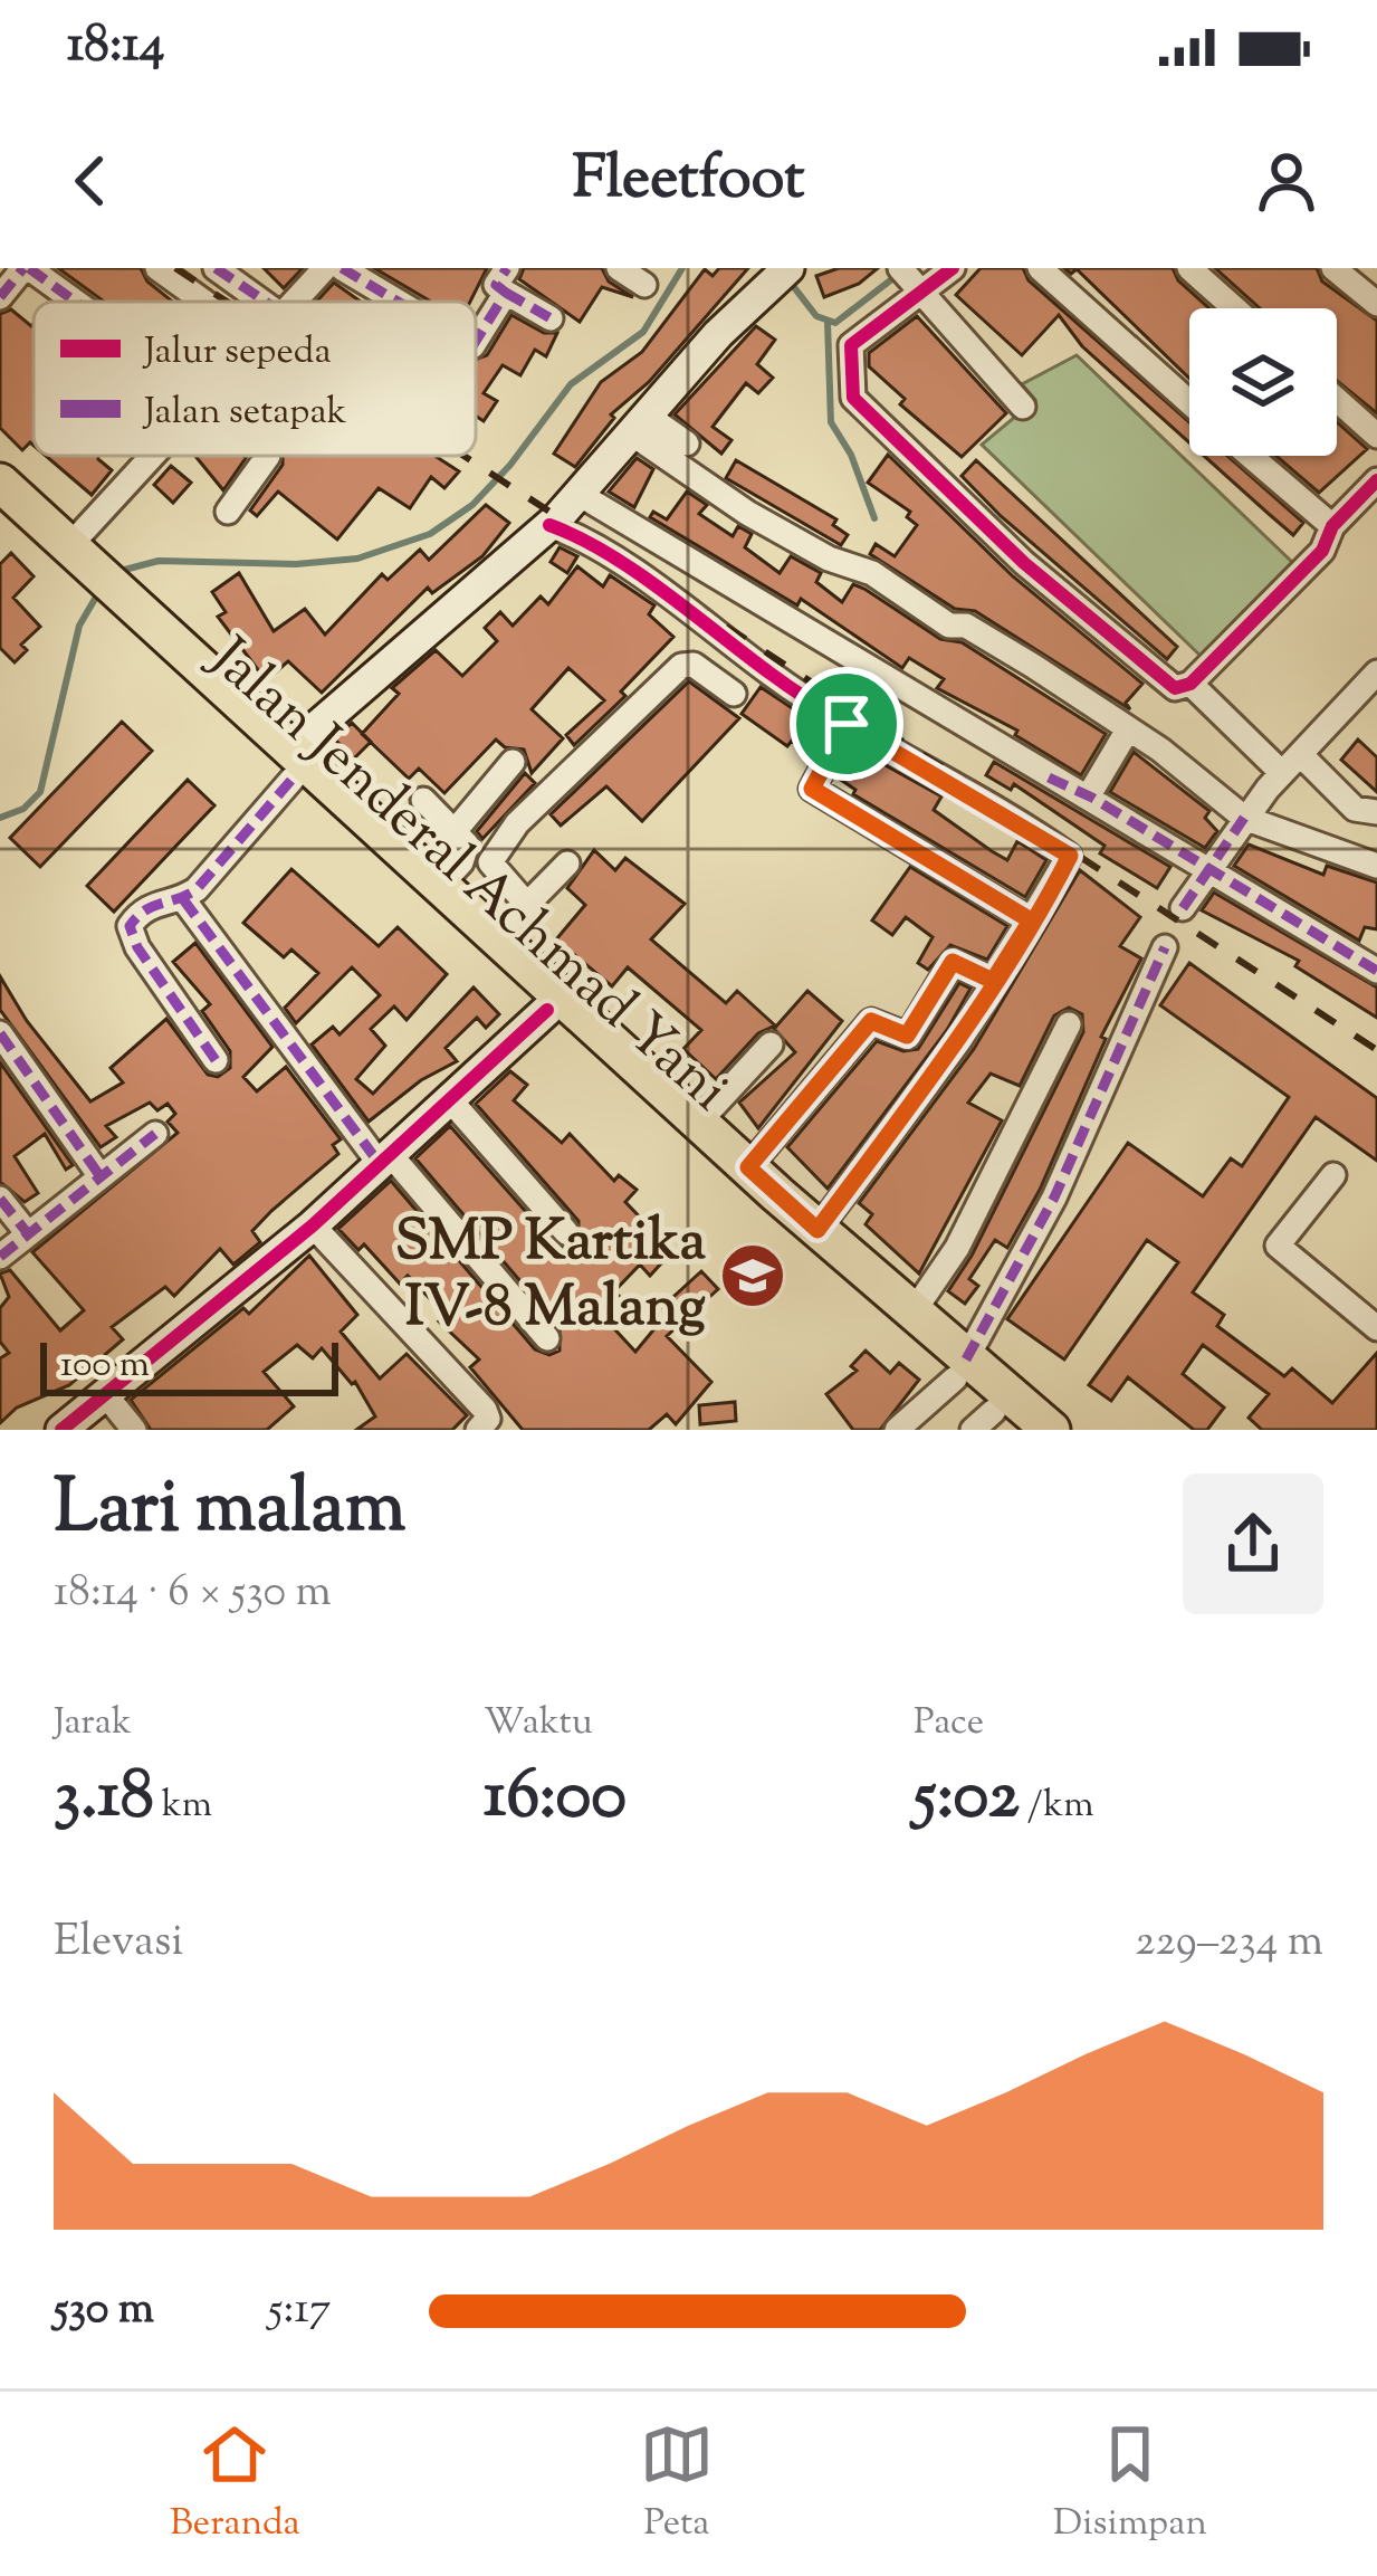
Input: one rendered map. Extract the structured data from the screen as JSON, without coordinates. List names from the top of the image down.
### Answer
{
  "streets": {
    "main road": ["Jalan Jenderal Achmad Yani"]
  },
  "places": {
    "school or university": ["SMP Kartika IV-8 Malang"]
  },
  "legend": ["Jalur sepeda", "Jalan setapak"],
  "scale_bar": "100 m",
  "page": {
    "status": "18:14",
    "header": "Fleetfoot",
    "scale": "100 m",
    "heading": ["Lari malam", "18:14 · 6 × 530 m"],
    "stats": [
      ["Jarak", "3.18 km"],
      ["Waktu", "16:00"],
      ["Pace", "5:02 /km"]
    ],
    "chart": ["Elevasi", "229–234 m"],
    "list": [
      {
        "name": "530 m",
        "note": "5:17"
      }
    ],
    "tabs": ["Beranda", "Peta", "Disimpan"]
  }
}
